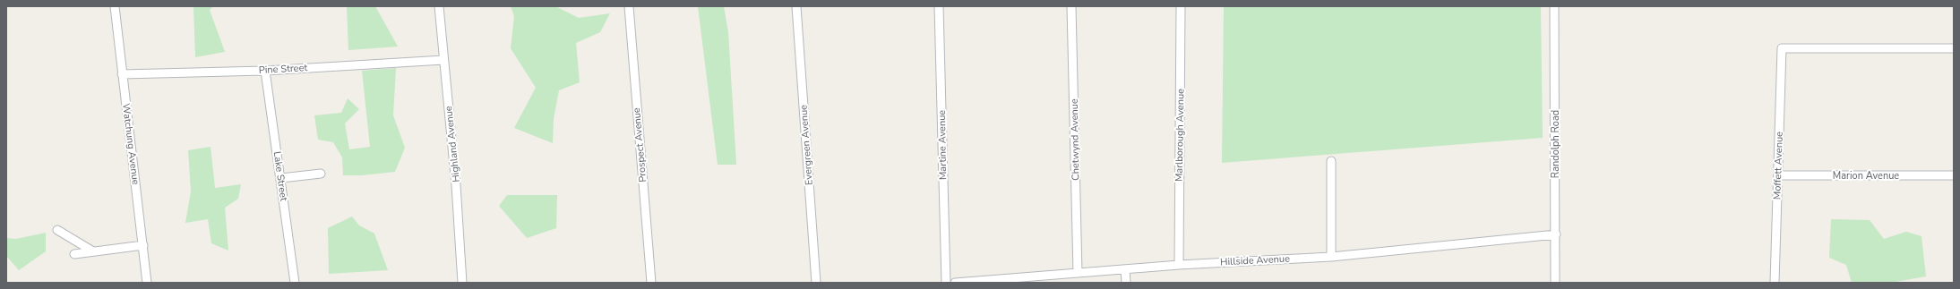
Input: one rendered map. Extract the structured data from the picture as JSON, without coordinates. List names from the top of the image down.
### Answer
{
  "streets": {
    "street": [
      "Pine Street",
      "Marlborough Avenue",
      "Chetwynd Avenue",
      "Watchung Avenue",
      "Highland Avenue",
      "Randolph Road",
      "Prospect Avenue",
      "Evergreen Avenue",
      "Martine Avenue",
      "Moffett Avenue",
      "Marion Avenue",
      "Lake Street",
      "Hillside Avenue"
    ]
  },
  "crossings": [
    ["Pine Street", "Watchung Avenue"],
    ["Pine Street", "Highland Avenue"],
    ["Pine Street", "Lake Street"],
    ["Marlborough Avenue", "Hillside Avenue"],
    ["Chetwynd Avenue", "Hillside Avenue"],
    ["Randolph Road", "Hillside Avenue"],
    ["Moffett Avenue", "Marion Avenue"]
  ]
}
